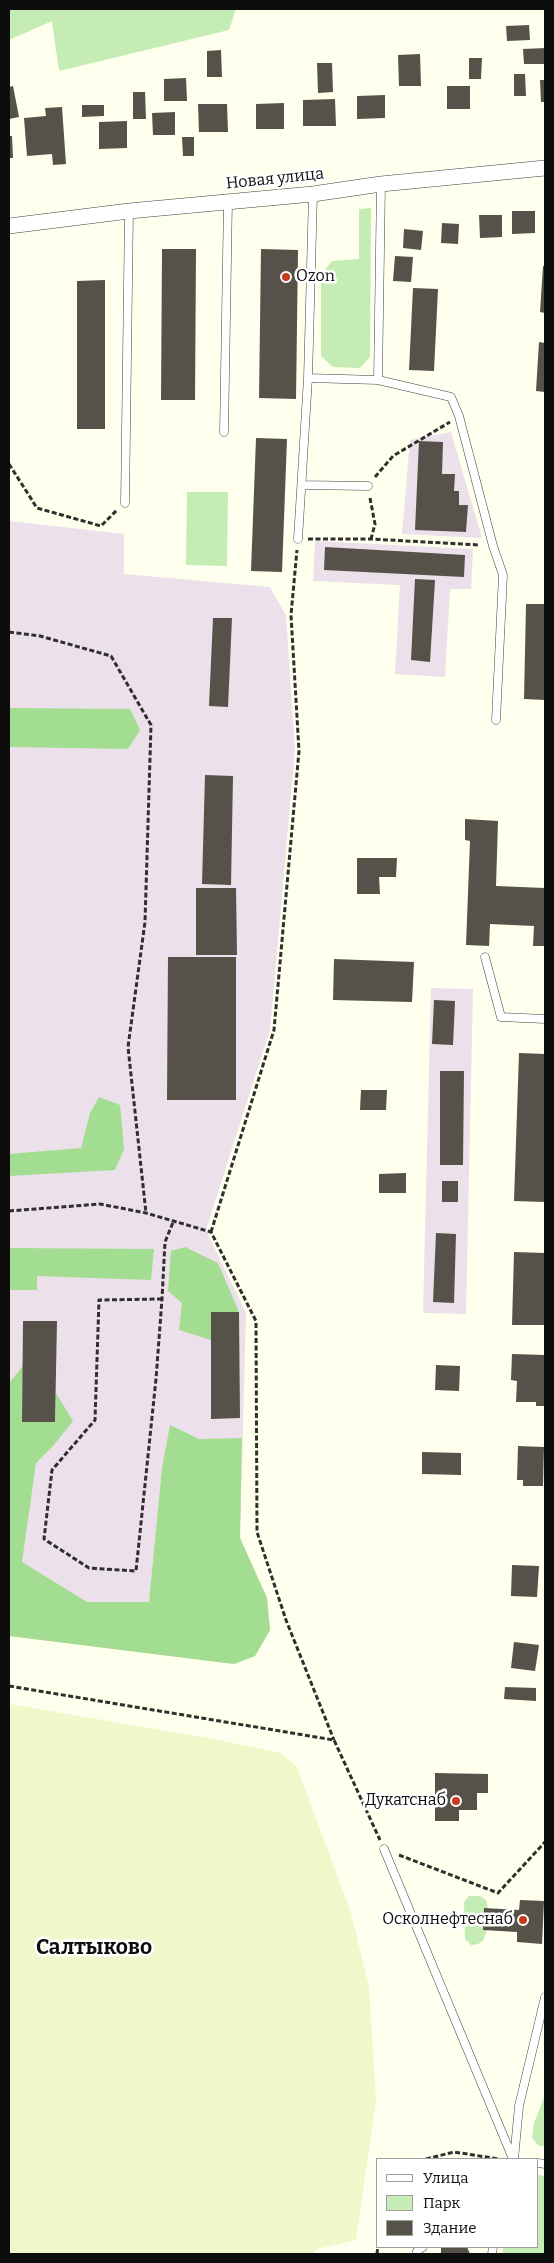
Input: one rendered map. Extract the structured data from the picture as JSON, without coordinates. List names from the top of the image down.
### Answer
{
  "streets": {
    "street": ["Новая улица"]
  },
  "districts": ["Салтыково"],
  "places": ["Ozon", "Дукатснаб", "Осколнефтеснаб"],
  "legend": ["Улица", "Парк", "Здание"]
}
